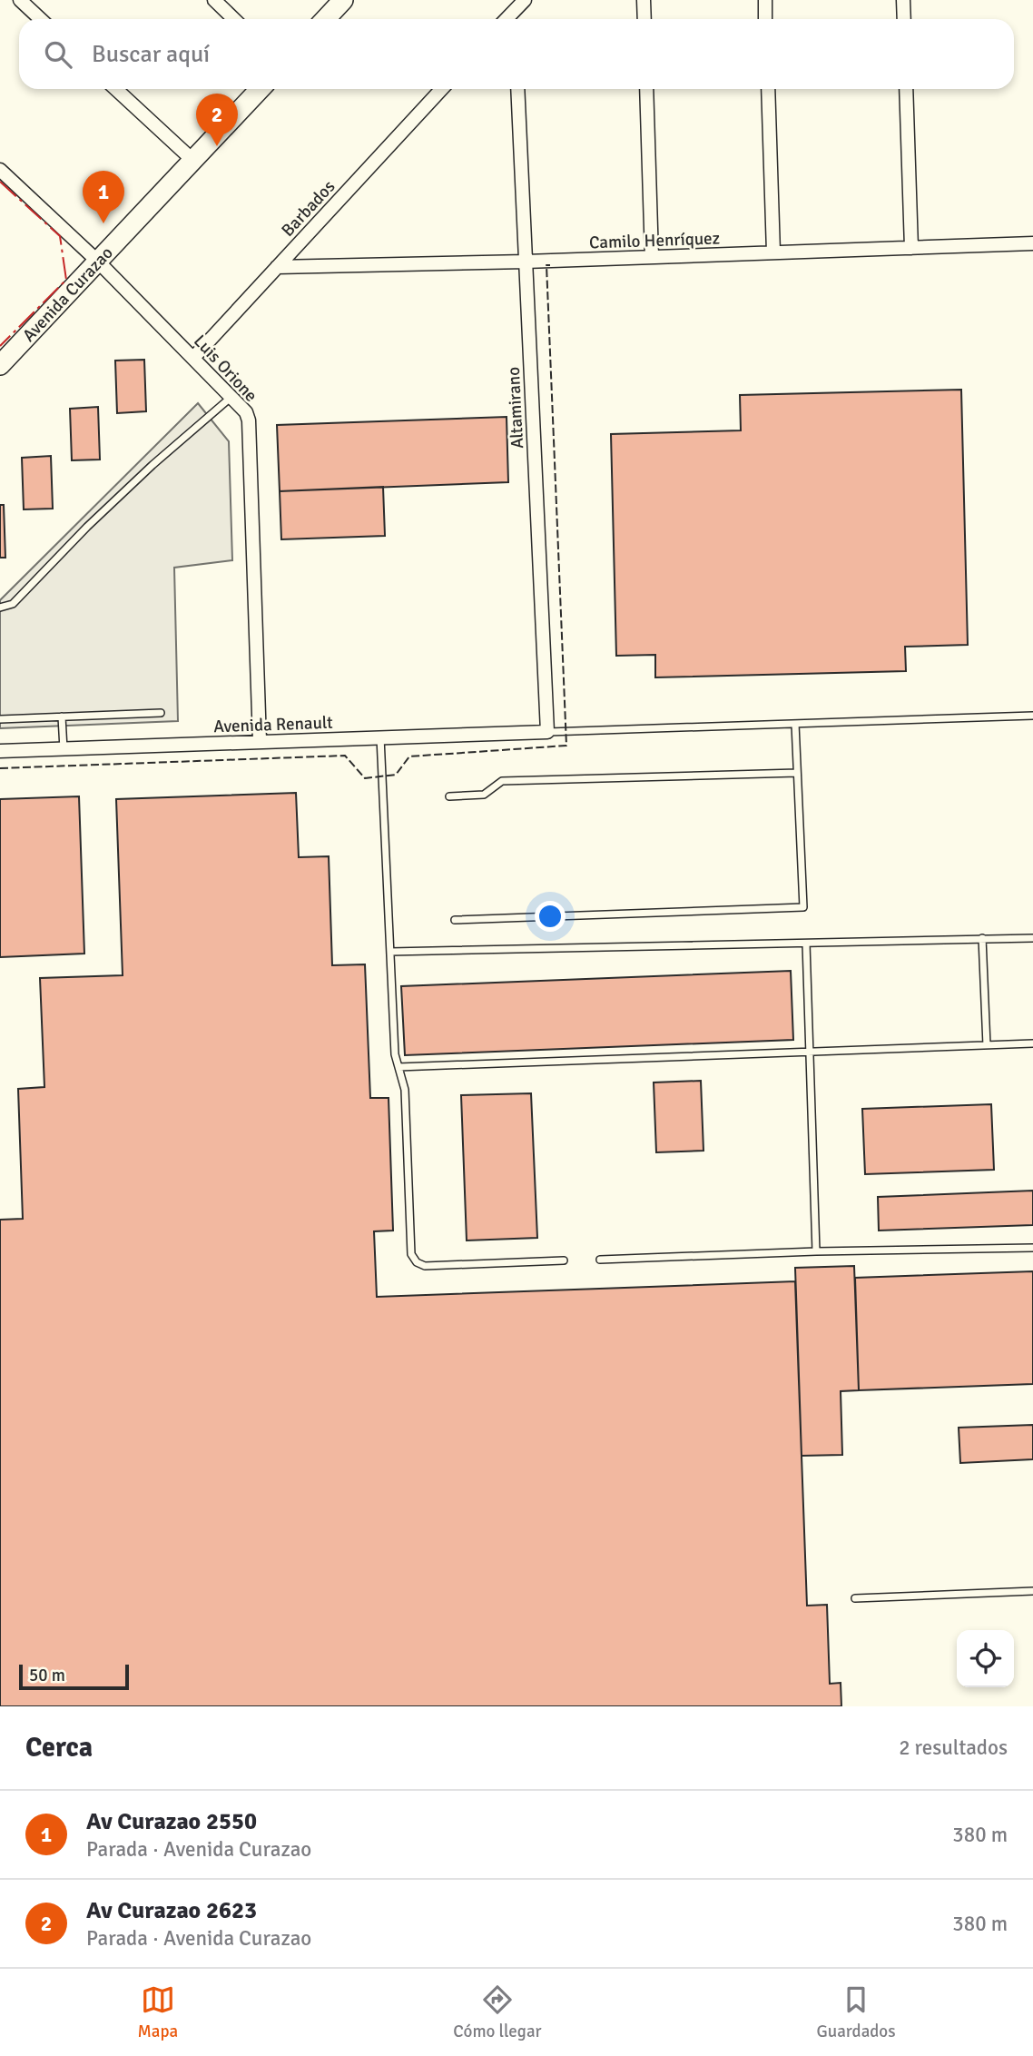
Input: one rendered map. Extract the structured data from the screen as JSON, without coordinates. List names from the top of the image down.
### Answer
{
  "streets": {
    "street": [
      "Barbados",
      "Camilo Henríquez",
      "Avenida Curazao",
      "Luis Orione",
      "Altamirano",
      "Avenida Renault"
    ]
  },
  "crossings": [
    ["Barbados", "Camilo Henríquez"],
    ["Barbados", "Luis Orione"],
    ["Camilo Henríquez", "Altamirano"],
    ["Avenida Curazao", "Luis Orione"],
    ["Luis Orione", "Avenida Renault"],
    ["Altamirano", "Avenida Renault"]
  ],
  "scale_bar": "50 m",
  "page": {
    "search": "Buscar aquí",
    "pins": ["2", "1"],
    "scale": "50 m",
    "heading": ["Cerca", "2 resultados"],
    "list": [
      {
        "mark": "1",
        "name": "Av Curazao 2550",
        "note": "Parada · Avenida Curazao",
        "value": "380 m"
      },
      {
        "mark": "2",
        "name": "Av Curazao 2623",
        "note": "Parada · Avenida Curazao",
        "value": "380 m"
      }
    ],
    "nav": ["Mapa", "Cómo llegar", "Guardados"]
  }
}
